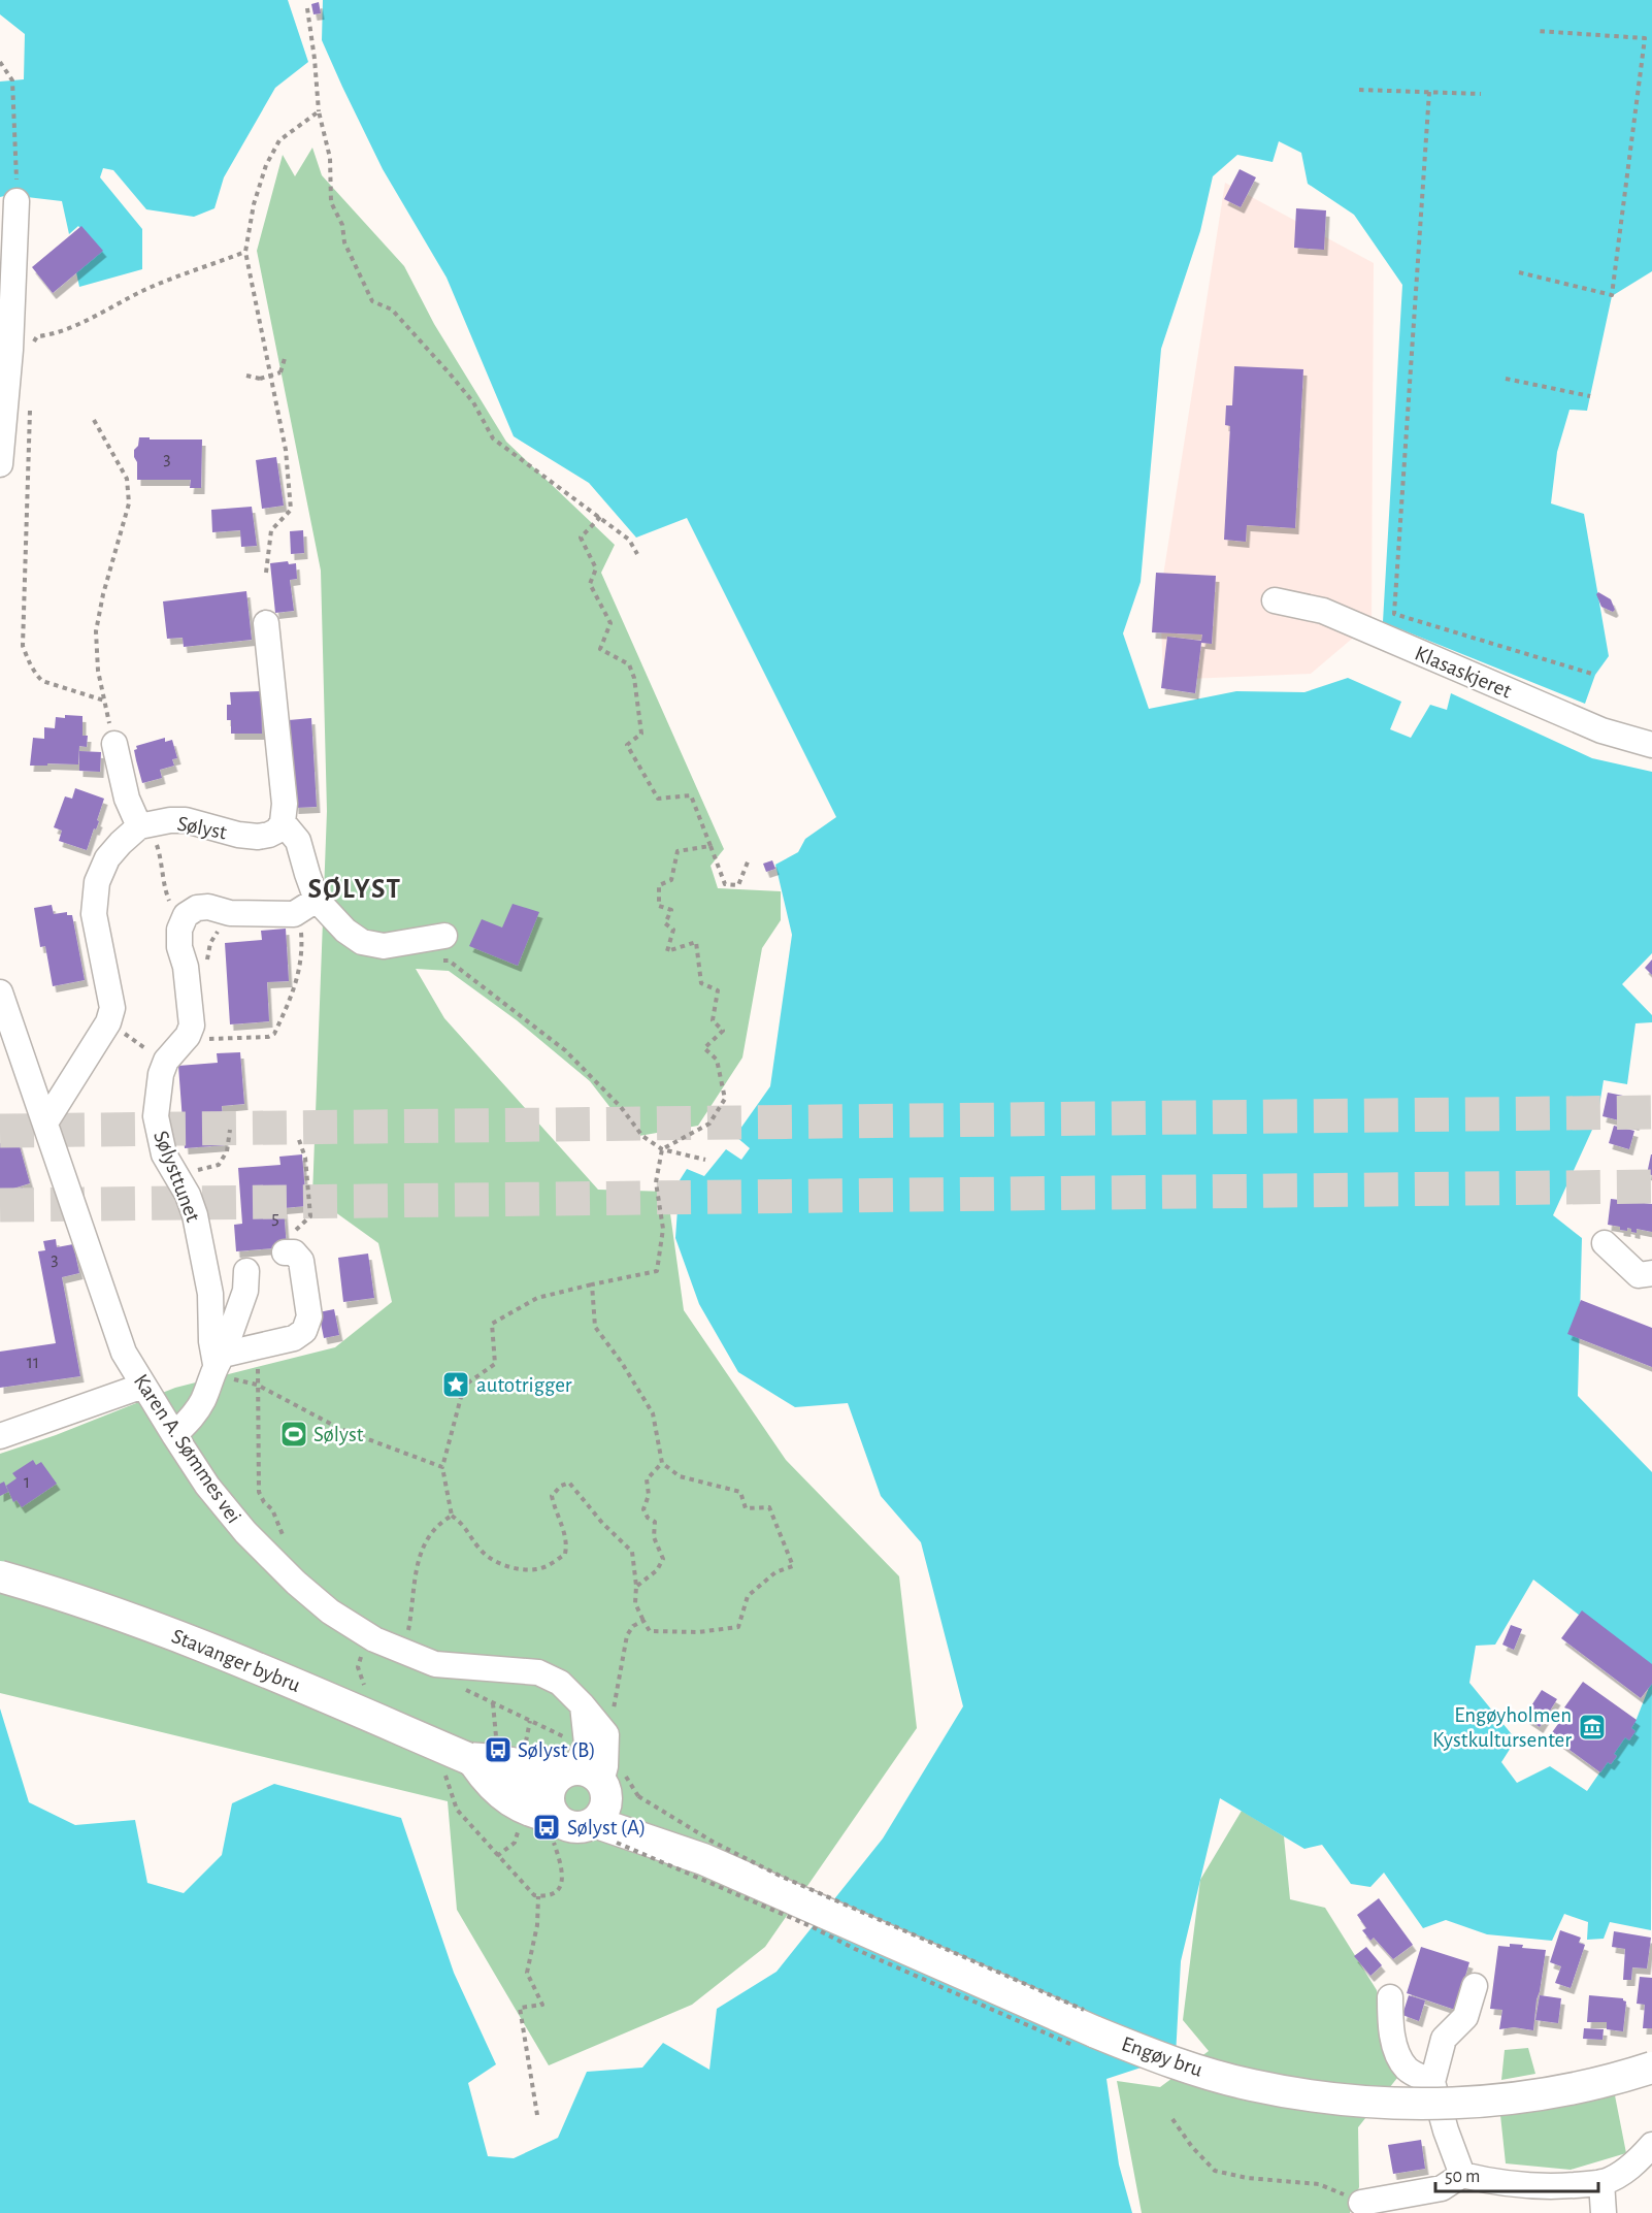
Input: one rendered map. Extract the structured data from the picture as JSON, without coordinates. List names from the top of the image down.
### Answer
{
  "streets": {
    "main road": ["Stavanger bybru", "Engøy bru"],
    "street": [
      "Klasaskjeret",
      "Sølyst",
      "Sølysttunet",
      "Karen A. Sømmes vei"
    ]
  },
  "crossings": [
    ["Sølysttunet", "Karen A. Sømmes vei"],
    ["Karen A. Sømmes vei", "Engøy bru"]
  ],
  "districts": ["SØLYST"],
  "places": {
    "place": ["autotrigger"],
    "sports": ["Sølyst"],
    "museum": ["Engøyholmen Kystkultursenter"],
    "bus stop": ["Sølyst (B)", "Sølyst (A)"]
  },
  "house_numbers": [
    "3",
    "5",
    "3",
    "11",
    "1"
  ],
  "scale_bar": "50 m"
}
